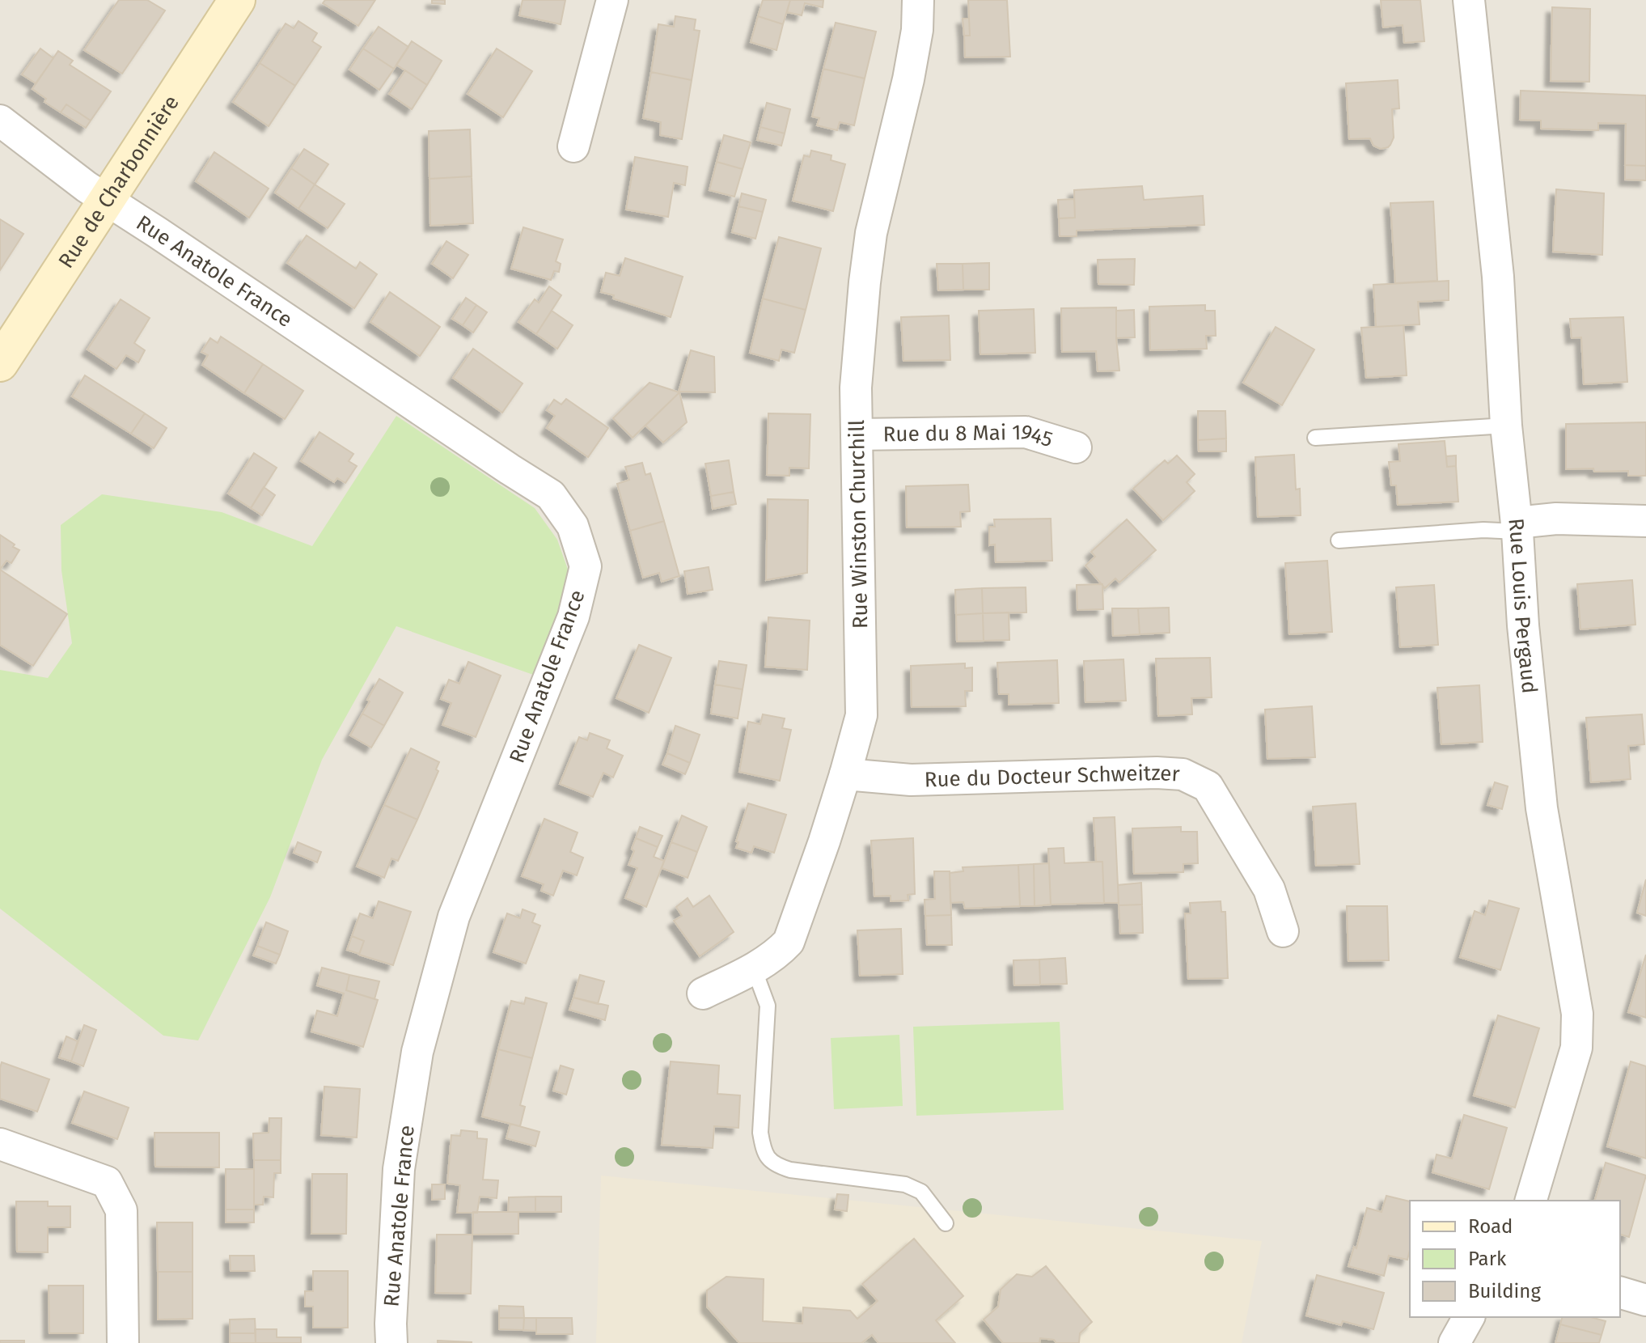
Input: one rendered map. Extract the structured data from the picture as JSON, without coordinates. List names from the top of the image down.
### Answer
{
  "streets": {
    "street": [
      "Rue de Charbonnière",
      "Rue Anatole France",
      "Rue du 8 Mai 1945",
      "Rue Winston Churchill",
      "Rue Louis Pergaud",
      "Rue du Docteur Schweitzer"
    ]
  },
  "crossings": [
    ["Rue de Charbonnière", "Rue Anatole France"],
    ["Rue du 8 Mai 1945", "Rue Winston Churchill"],
    ["Rue Winston Churchill", "Rue du Docteur Schweitzer"]
  ],
  "legend": ["Road", "Park", "Building"]
}
